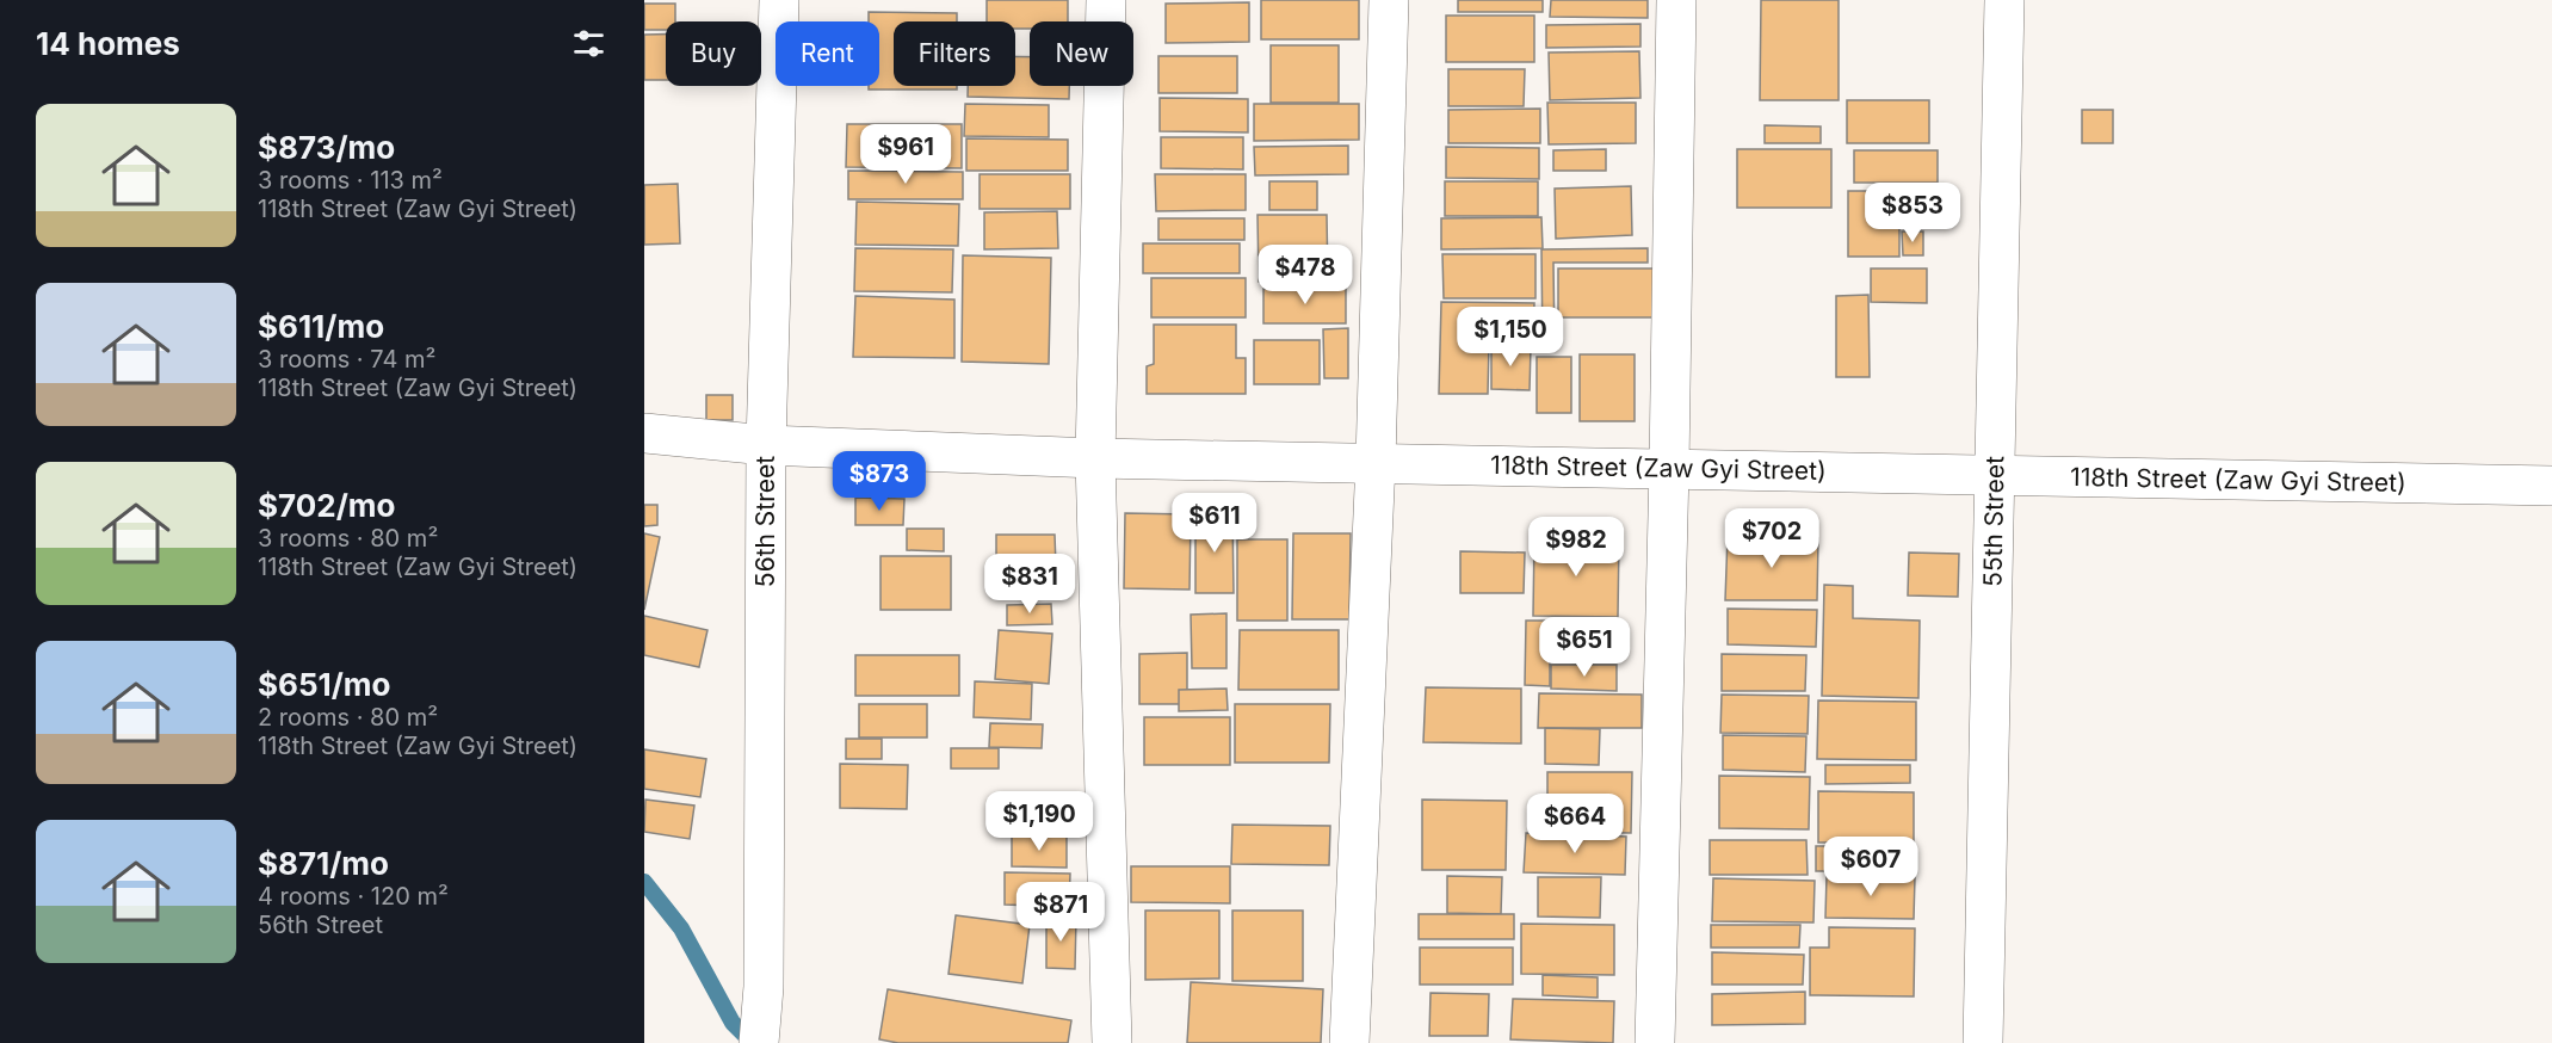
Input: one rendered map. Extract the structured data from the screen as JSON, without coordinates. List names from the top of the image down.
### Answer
{
  "streets": {
    "street": ["118th Street (Zaw Gyi Street)", "56th Street", "55th Street"]
  },
  "crossings": [
    ["118th Street (Zaw Gyi Street)", "56th Street"],
    ["118th Street (Zaw Gyi Street)", "55th Street"]
  ],
  "page": {
    "heading": "14 homes",
    "chip": [
      "Buy",
      "Rent",
      "Filters",
      "New"
    ],
    "list": [
      {
        "name": "$873/mo",
        "note": "3 rooms · 113 m² · 118th Street (Zaw Gyi Street)"
      },
      {
        "name": "$611/mo",
        "note": "3 rooms · 74 m² · 118th Street (Zaw Gyi Street)"
      },
      {
        "name": "$702/mo",
        "note": "3 rooms · 80 m² · 118th Street (Zaw Gyi Street)"
      },
      {
        "name": "$651/mo",
        "note": "2 rooms · 80 m² · 118th Street (Zaw Gyi Street)"
      },
      {
        "name": "$871/mo",
        "note": "4 rooms · 120 m² · 56th Street"
      }
    ],
    "price": [
      "$961",
      "$853",
      "$478",
      "$1,150",
      "$873",
      "$611",
      "$702",
      "$982",
      "$831",
      "$651",
      "$1,190",
      "$664",
      "$607",
      "$871"
    ]
  }
}
